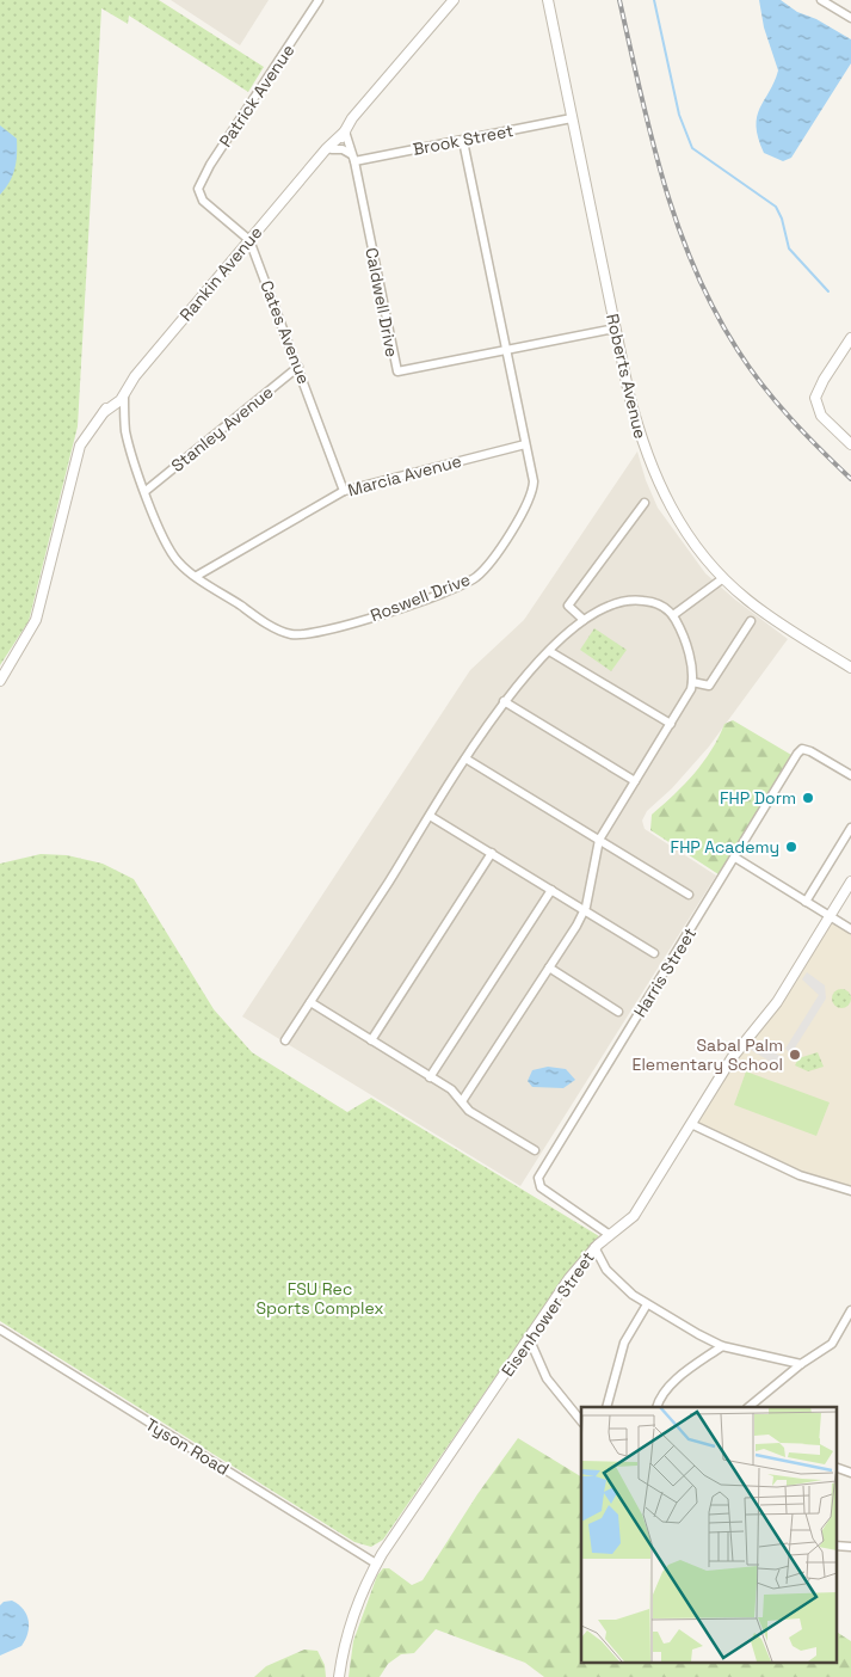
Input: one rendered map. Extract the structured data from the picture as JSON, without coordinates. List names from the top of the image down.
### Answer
{
  "streets": {
    "street": [
      "Patrick Avenue",
      "Brook Street",
      "Rankin Avenue",
      "Caldwell Drive",
      "Cates Avenue",
      "Roberts Avenue",
      "Stanley Avenue",
      "Marcia Avenue",
      "Roswell Drive",
      "Harris Street",
      "Eisenhower Street",
      "Tyson Road"
    ]
  },
  "crossings": [
    ["Patrick Avenue", "Cates Avenue"],
    ["Brook Street", "Caldwell Drive"],
    ["Brook Street", "Roberts Avenue"],
    ["Brook Street", "Roswell Drive"],
    ["Rankin Avenue", "Caldwell Drive"],
    ["Rankin Avenue", "Cates Avenue"],
    ["Rankin Avenue", "Roswell Drive"],
    ["Caldwell Drive", "Roberts Avenue"],
    ["Caldwell Drive", "Roswell Drive"],
    ["Cates Avenue", "Stanley Avenue"],
    ["Cates Avenue", "Marcia Avenue"],
    ["Stanley Avenue", "Roswell Drive"],
    ["Marcia Avenue", "Roswell Drive"],
    ["Harris Street", "Eisenhower Street"],
    ["Eisenhower Street", "Tyson Road"]
  ],
  "parks": ["FSU Rec Sports Complex"],
  "places": ["FHP Dorm", "FHP Academy", "Sabal Palm Elementary School"]
}
